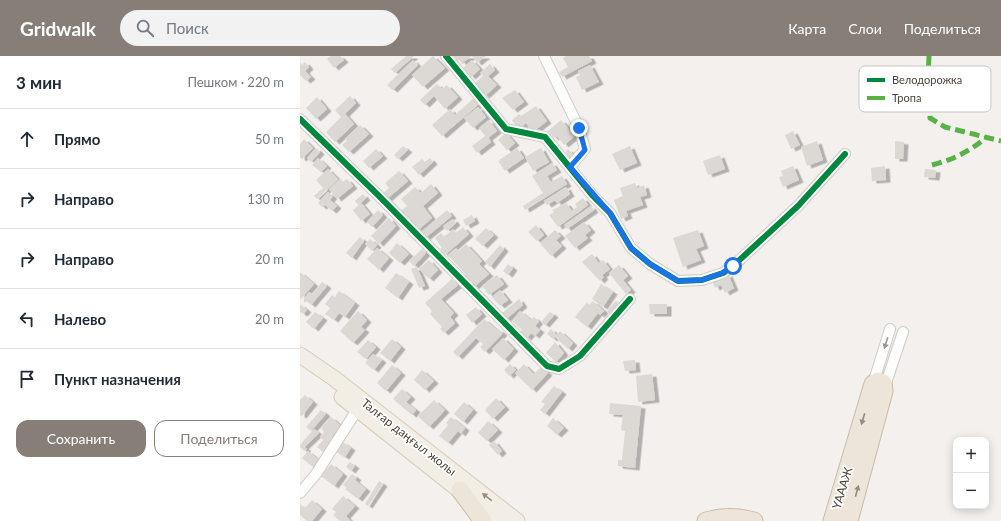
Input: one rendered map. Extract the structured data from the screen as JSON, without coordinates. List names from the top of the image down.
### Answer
{
  "streets": {
    "highway": ["ҮАААЖ"],
    "main road": ["Талғар даңғыл жолы"]
  },
  "legend": ["Велодорожка", "Тропа"],
  "page": {
    "header": "Gridwalk",
    "search": "Поиск",
    "nav": ["Карта", "Слои", "Поделиться"],
    "heading": ["3 мин", "Пешком · 220 m"],
    "list": [
      ["Прямо", "50 m"],
      ["Направо", "130 m"],
      ["Направо", "20 m"],
      ["Налево", "20 m"],
      "Пункт назначения"
    ],
    "buttons": ["Сохранить", "Поделиться"],
    "map_buttons": ["+", "−"]
  }
}
